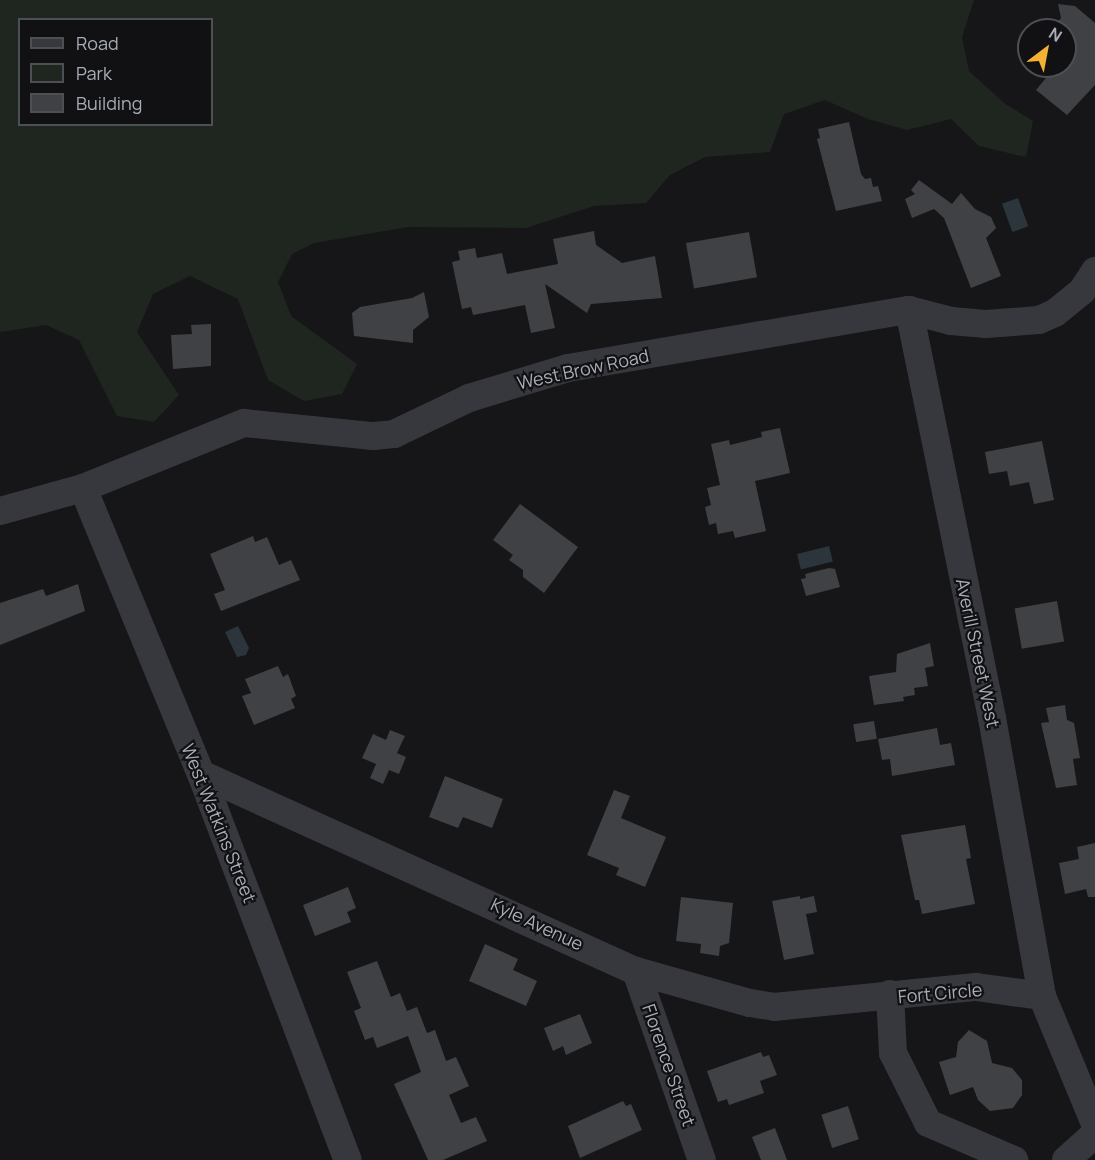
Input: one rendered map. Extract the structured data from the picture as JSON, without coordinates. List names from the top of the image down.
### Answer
{
  "streets": {
    "street": [
      "West Brow Road",
      "Averill Street West",
      "West Watkins Street",
      "Kyle Avenue",
      "Fort Circle",
      "Florence Street"
    ]
  },
  "crossings": [
    ["West Brow Road", "Averill Street West"],
    ["West Brow Road", "West Watkins Street"],
    ["Averill Street West", "Fort Circle"],
    ["West Watkins Street", "Kyle Avenue"],
    ["Kyle Avenue", "Fort Circle"],
    ["Kyle Avenue", "Florence Street"]
  ],
  "legend": ["Road", "Park", "Building"],
  "north": "top right"
}
